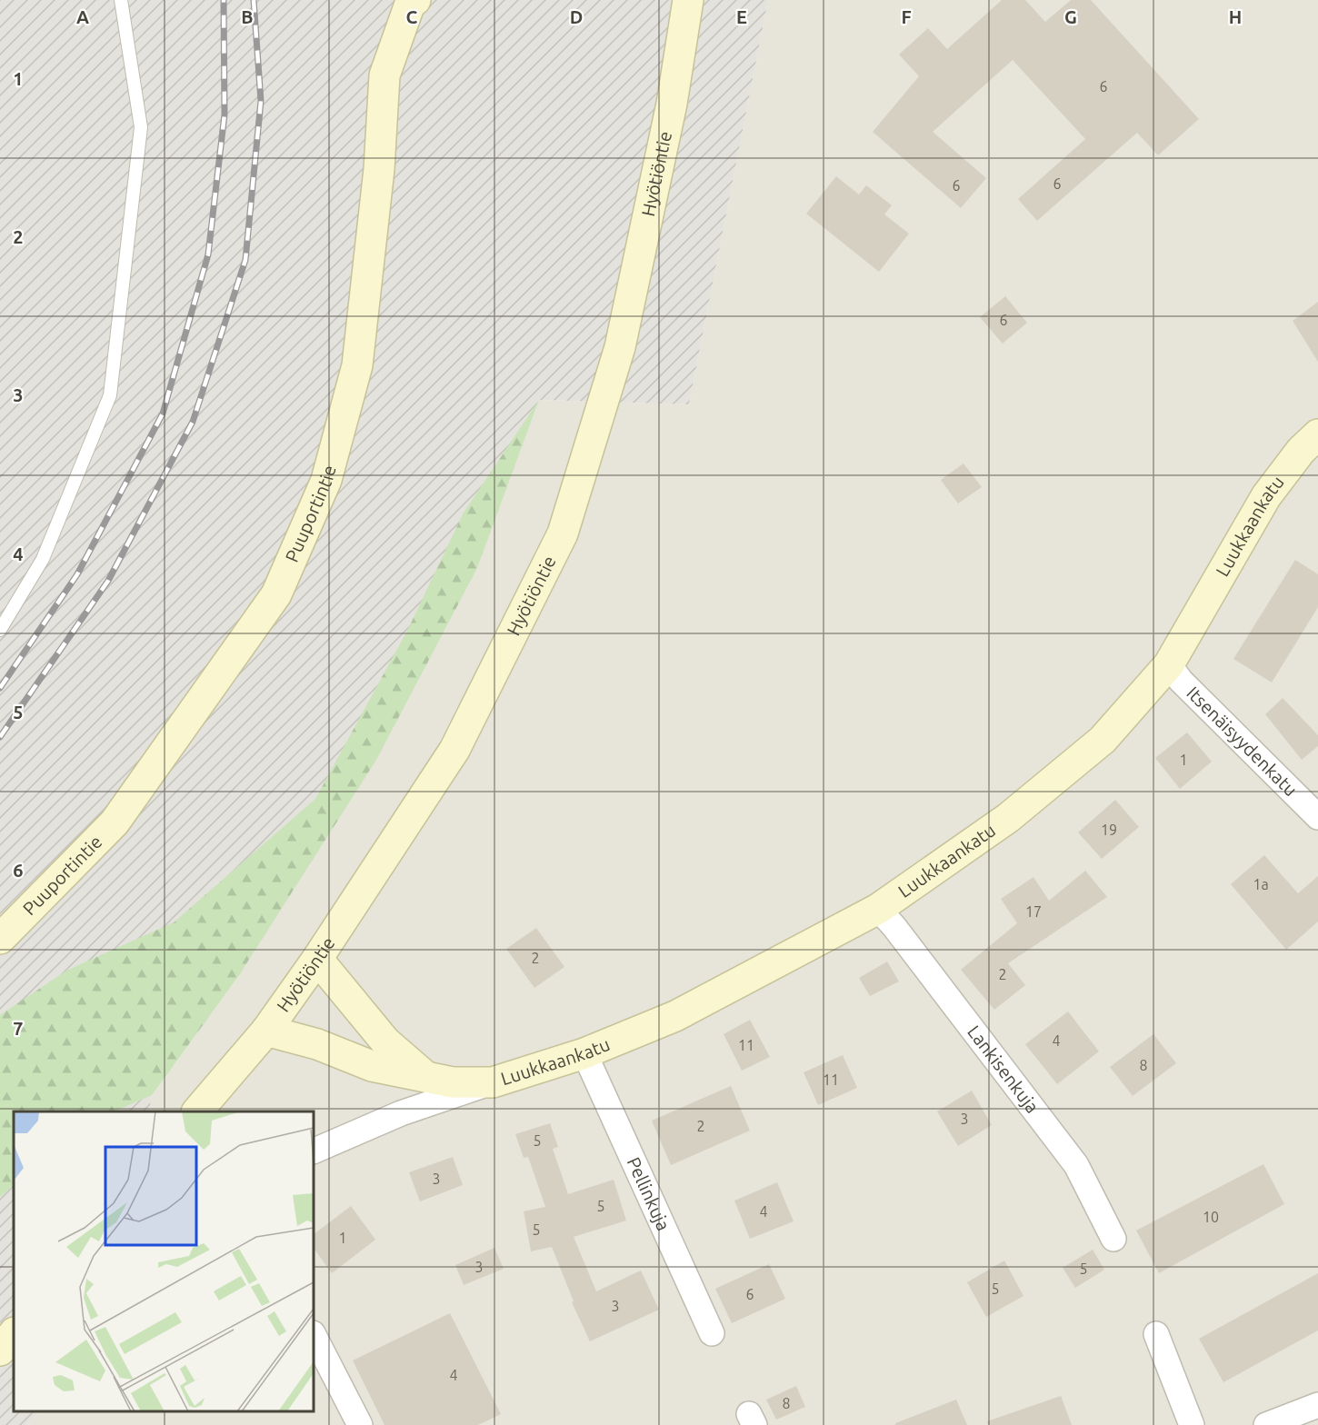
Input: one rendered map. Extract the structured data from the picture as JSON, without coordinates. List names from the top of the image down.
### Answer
{
  "streets": {
    "street": [
      "Hyötiöntie",
      "Puuportintie",
      "Luukkaankatu",
      "Itsenäisyydenkatu",
      "Lankisenkuja",
      "Pellinkuja"
    ]
  },
  "crossings": [
    ["Hyötiöntie", "Luukkaankatu"],
    ["Luukkaankatu", "Itsenäisyydenkatu"],
    ["Luukkaankatu", "Lankisenkuja"],
    ["Luukkaankatu", "Pellinkuja"]
  ],
  "house_numbers": [
    "6",
    "6",
    "6",
    "6",
    "1",
    "19",
    "1a",
    "17",
    "2",
    "2",
    "4",
    "11",
    "8",
    "11",
    "3",
    "2",
    "5",
    "3",
    "5",
    "4",
    "10",
    "5",
    "1",
    "3",
    "5",
    "5",
    "6",
    "3",
    "4",
    "8"
  ],
  "grid": {
    "columns": [
      "A",
      "B",
      "C",
      "D",
      "E",
      "F",
      "G",
      "H"
    ],
    "rows": [
      "1",
      "2",
      "3",
      "4",
      "5",
      "6",
      "7"
    ]
  }
}
